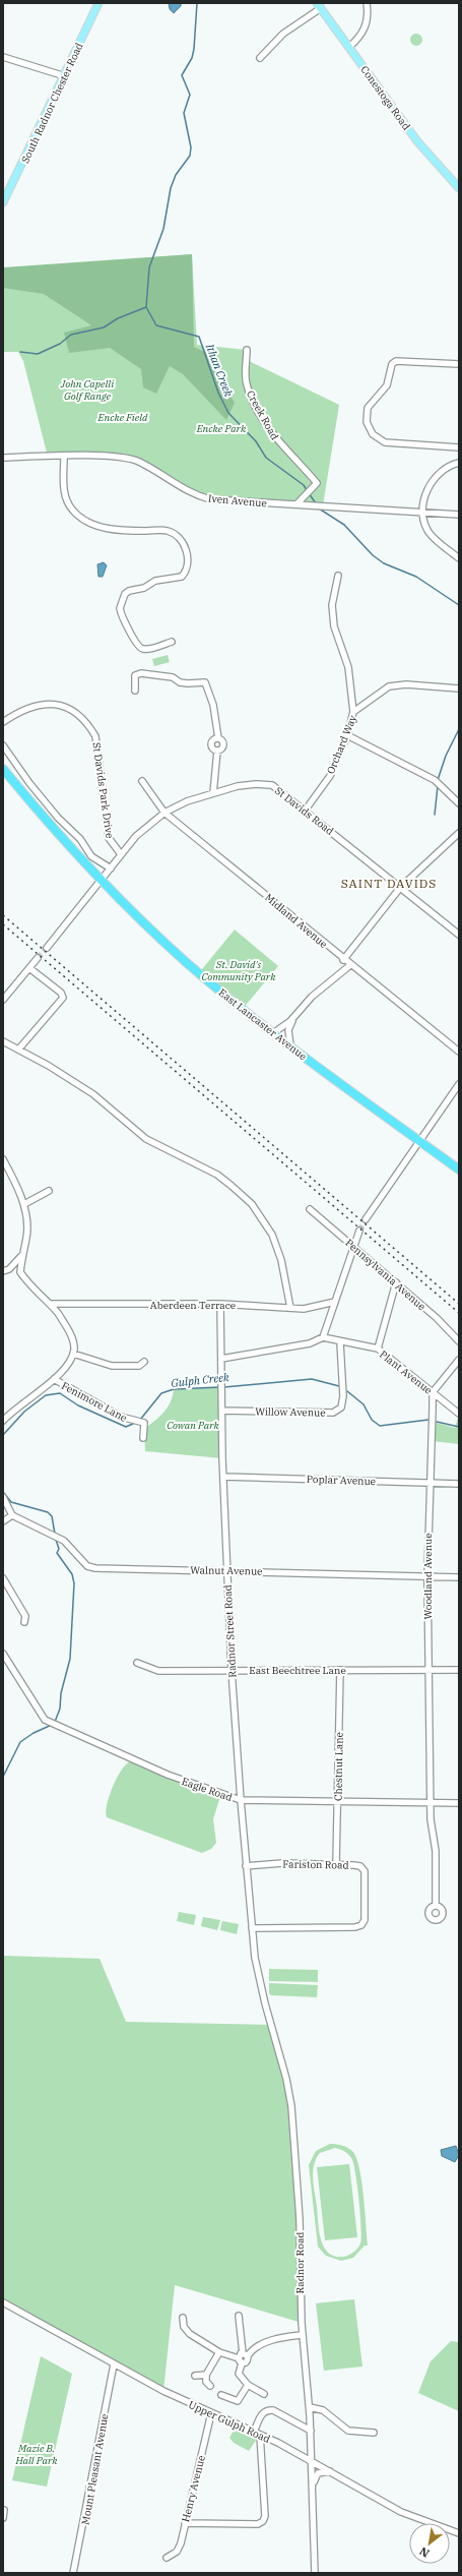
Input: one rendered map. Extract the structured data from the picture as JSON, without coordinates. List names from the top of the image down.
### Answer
{
  "streets": {
    "highway": ["East Lancaster Avenue"],
    "main road": ["Conestoga Road", "South Radnor Chester Road"],
    "street": [
      "Creek Road",
      "Iven Avenue",
      "Orchard Way",
      "St Davids Park Drive",
      "St Davids Road",
      "Midland Avenue",
      "Pennsylvania Avenue",
      "Aberdeen Terrace",
      "Plant Avenue",
      "Fenimore Lane",
      "Willow Avenue",
      "Poplar Avenue",
      "Walnut Avenue",
      "Woodland Avenue",
      "Radnor Street Road",
      "East Beechtree Lane",
      "Chestnut Lane",
      "Eagle Road",
      "Fariston Road",
      "Radnor Road",
      "Upper Gulph Road",
      "Mount Pleasant Avenue",
      "Henry Avenue"
    ]
  },
  "crossings": [
    ["Creek Road", "Iven Avenue"],
    ["Orchard Way", "St Davids Road"],
    ["St Davids Park Drive", "St Davids Road"],
    ["St Davids Road", "Midland Avenue"],
    ["St Davids Road", "East Lancaster Avenue"],
    ["Aberdeen Terrace", "Radnor Street Road"],
    ["Plant Avenue", "Willow Avenue"],
    ["Plant Avenue", "Woodland Avenue"],
    ["Willow Avenue", "Radnor Street Road"],
    ["Poplar Avenue", "Woodland Avenue"],
    ["Poplar Avenue", "Radnor Street Road"],
    ["Walnut Avenue", "Woodland Avenue"],
    ["Walnut Avenue", "Radnor Street Road"],
    ["Woodland Avenue", "East Beechtree Lane"],
    ["Woodland Avenue", "Eagle Road"],
    ["Radnor Street Road", "East Beechtree Lane"],
    ["Radnor Street Road", "Eagle Road"],
    ["Radnor Street Road", "Fariston Road"],
    ["Radnor Street Road", "Radnor Road"],
    ["East Beechtree Lane", "Chestnut Lane"],
    ["Chestnut Lane", "Eagle Road"],
    ["Chestnut Lane", "Fariston Road"],
    ["Radnor Road", "Upper Gulph Road"],
    ["Upper Gulph Road", "Mount Pleasant Avenue"],
    ["Upper Gulph Road", "Henry Avenue"]
  ],
  "districts": ["SAINT DAVIDS"],
  "water": ["Ithan Creek", "Gulph Creek"],
  "parks": [
    "John Capelli Golf Range",
    "Encke Field",
    "Encke Park",
    "St. David's Community Park",
    "Cowan Park",
    "Mazie B. Hall Park"
  ],
  "north": "bottom left"
}
